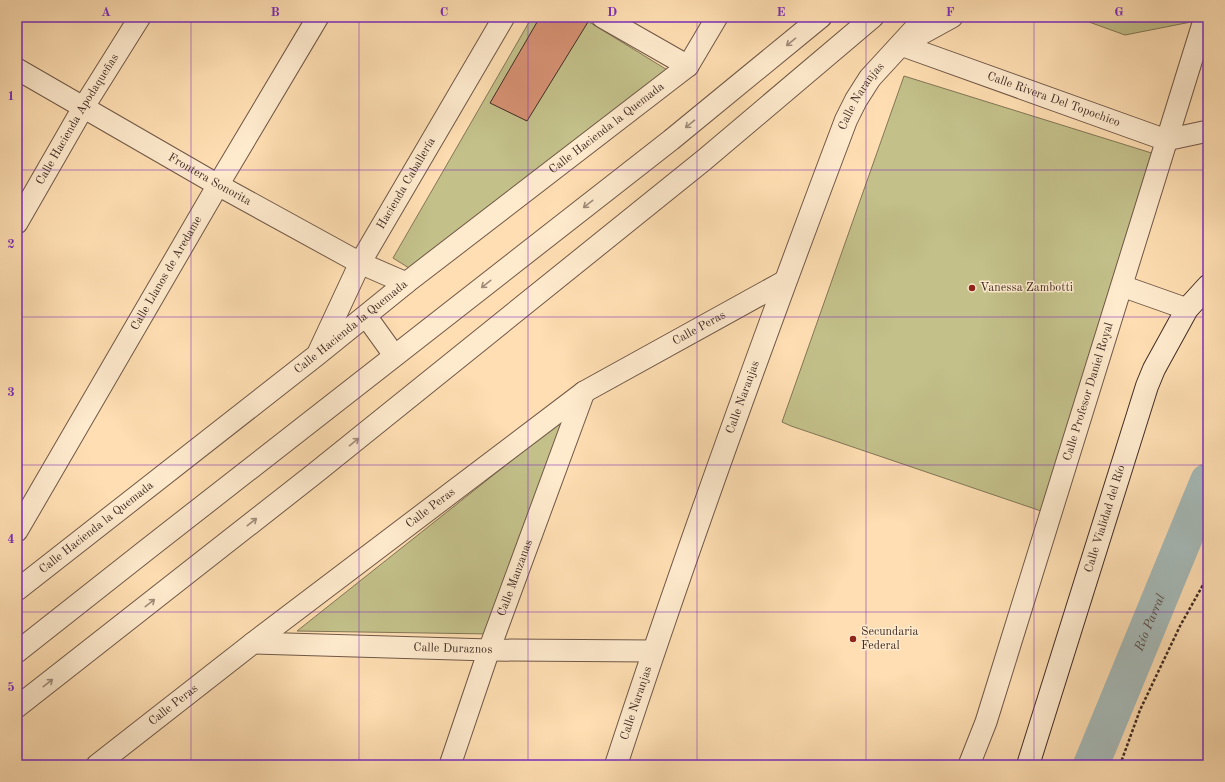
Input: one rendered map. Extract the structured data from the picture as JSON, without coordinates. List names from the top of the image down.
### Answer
{
  "streets": {
    "street": [
      "Calle Naranjas",
      "Calle Rivera Del Topochico",
      "Calle Hacienda Apodaqueñas",
      "Calle Hacienda la Quemada",
      "Frontera Sonorita",
      "Hacienda Caballería",
      "Calle Llanos de Aredame",
      "Calle Peras",
      "Calle Profesor Daniel Royal",
      "Calle Vialidad del Río",
      "Calle Manzanas",
      "Calle Duraznos"
    ]
  },
  "crossings": [
    ["Calle Naranjas", "Calle Rivera Del Topochico"],
    ["Calle Naranjas", "Calle Peras"],
    ["Calle Naranjas", "Calle Duraznos"],
    ["Calle Rivera Del Topochico", "Calle Profesor Daniel Royal"],
    ["Calle Hacienda Apodaqueñas", "Frontera Sonorita"],
    ["Calle Hacienda la Quemada", "Frontera Sonorita"],
    ["Calle Hacienda la Quemada", "Hacienda Caballería"],
    ["Frontera Sonorita", "Hacienda Caballería"],
    ["Frontera Sonorita", "Calle Llanos de Aredame"],
    ["Calle Peras", "Calle Manzanas"],
    ["Calle Peras", "Calle Duraznos"],
    ["Calle Manzanas", "Calle Duraznos"]
  ],
  "water": ["Río Parral"],
  "places": ["Vanessa Zambotti", "Secundaria Federal"],
  "grid": {
    "columns": [
      "A",
      "B",
      "C",
      "D",
      "E",
      "F",
      "G"
    ],
    "rows": [
      "1",
      "2",
      "3",
      "4",
      "5"
    ]
  }
}
